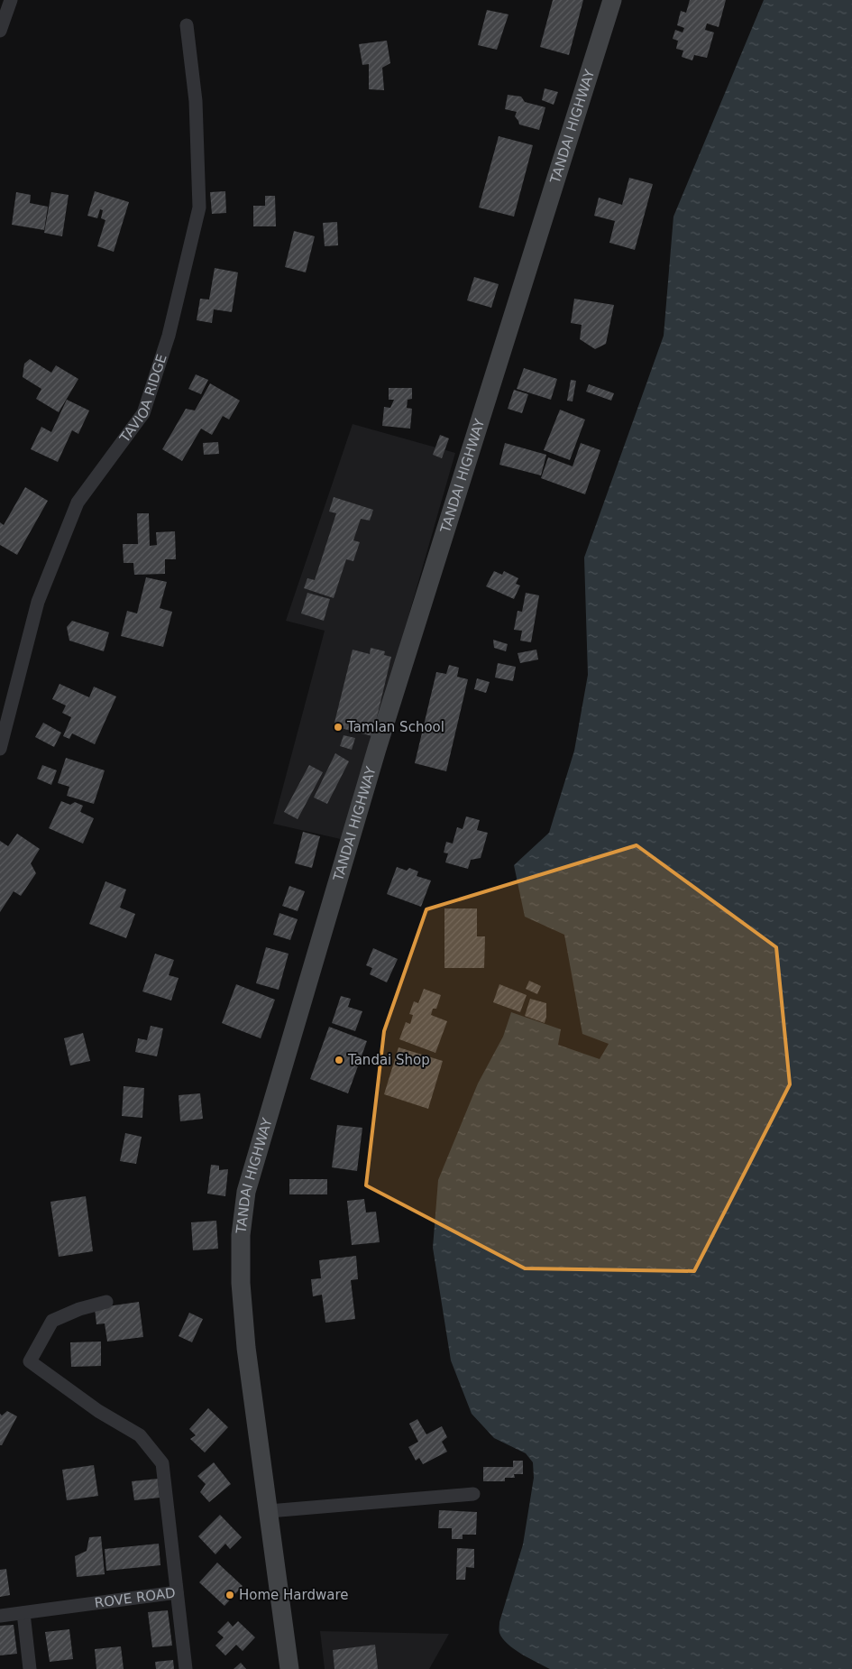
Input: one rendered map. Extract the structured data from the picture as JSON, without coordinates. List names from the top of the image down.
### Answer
{
  "streets": {
    "main road": ["TANDAI HIGHWAY"],
    "street": ["TAVIOA RIDGE", "ROVE ROAD"]
  },
  "places": ["Tamlan School", "Tandai Shop", "Home Hardware"]
}
